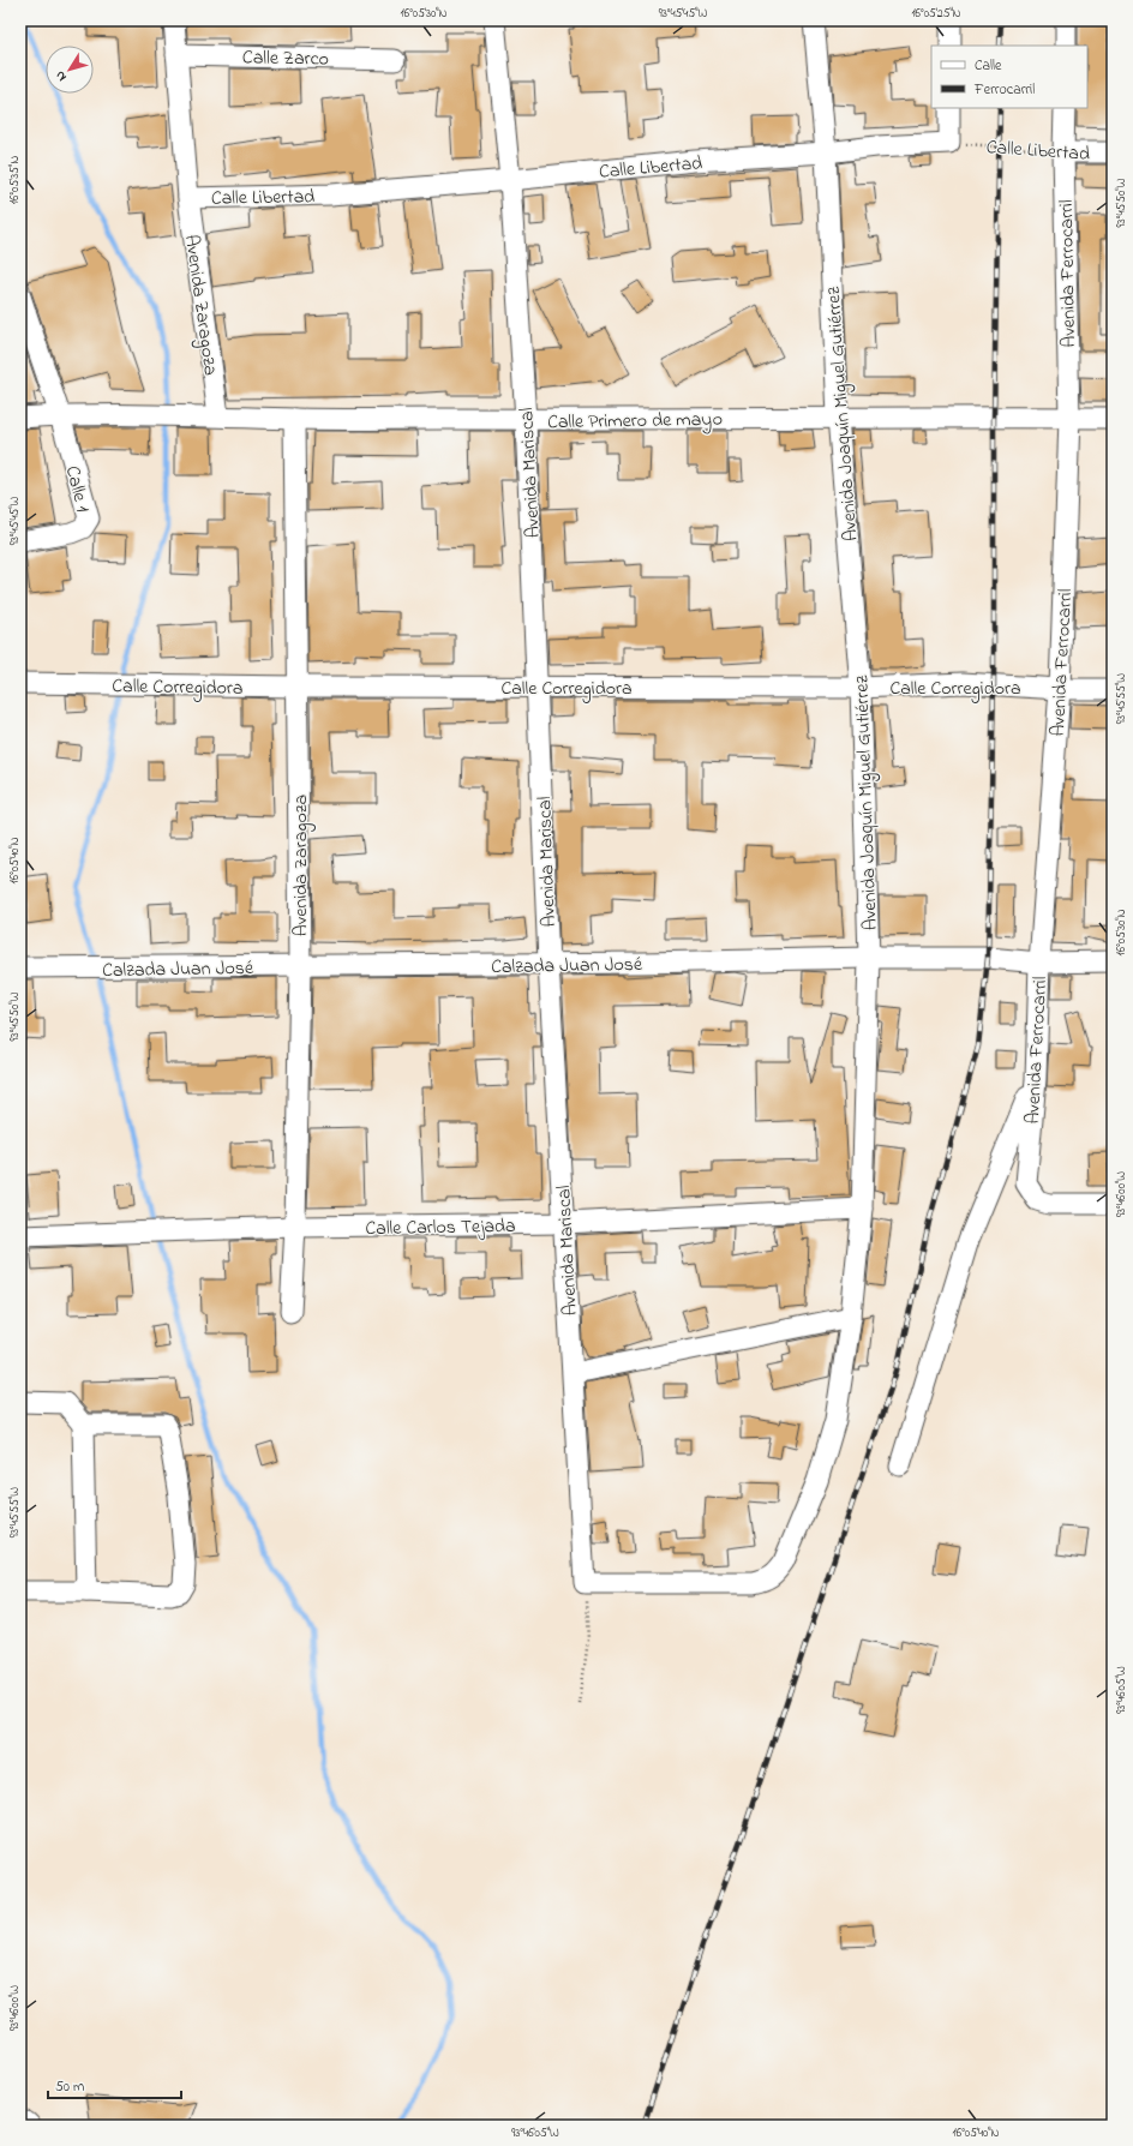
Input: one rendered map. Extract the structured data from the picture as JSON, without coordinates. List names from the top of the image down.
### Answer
{
  "streets": {
    "street": [
      "Calle Zarco",
      "Calle Libertad",
      "Avenida Ferrocarril",
      "Avenida Zaragoza",
      "Avenida Joaquín Miguel Gutiérrez",
      "Calle Primero de mayo",
      "Avenida Mariscal",
      "Calle 1",
      "Calle Corregidora",
      "Calzada Juan José",
      "Calle Carlos Tejada"
    ]
  },
  "crossings": [
    ["Calle Zarco", "Avenida Zaragoza"],
    ["Calle Libertad", "Avenida Ferrocarril"],
    ["Calle Libertad", "Avenida Zaragoza"],
    ["Calle Libertad", "Avenida Joaquín Miguel Gutiérrez"],
    ["Calle Libertad", "Avenida Mariscal"],
    ["Avenida Ferrocarril", "Calle Primero de mayo"],
    ["Avenida Ferrocarril", "Calle Corregidora"],
    ["Avenida Ferrocarril", "Calzada Juan José"],
    ["Avenida Zaragoza", "Calle Primero de mayo"],
    ["Avenida Zaragoza", "Calle Corregidora"],
    ["Avenida Zaragoza", "Calzada Juan José"],
    ["Avenida Zaragoza", "Calle Carlos Tejada"],
    ["Avenida Joaquín Miguel Gutiérrez", "Calle Primero de mayo"],
    ["Avenida Joaquín Miguel Gutiérrez", "Avenida Mariscal"],
    ["Avenida Joaquín Miguel Gutiérrez", "Calle Corregidora"],
    ["Avenida Joaquín Miguel Gutiérrez", "Calzada Juan José"],
    ["Avenida Joaquín Miguel Gutiérrez", "Calle Carlos Tejada"],
    ["Calle Primero de mayo", "Avenida Mariscal"],
    ["Calle Primero de mayo", "Calle 1"],
    ["Avenida Mariscal", "Calle Corregidora"],
    ["Avenida Mariscal", "Calzada Juan José"],
    ["Avenida Mariscal", "Calle Carlos Tejada"]
  ],
  "legend": ["Calle", "Ferrocarril"],
  "scale_bar": "50 m",
  "north": "bottom left",
  "coordinates": [
    "16°05'30\"N",
    "93°45'45\"W",
    "16°05'25\"N",
    "16°05'35\"N",
    "93°45'50\"W",
    "93°45'55\"W",
    "16°05'40\"N",
    "93°46'00\"W",
    "93°46'05\"W"
  ]
}
